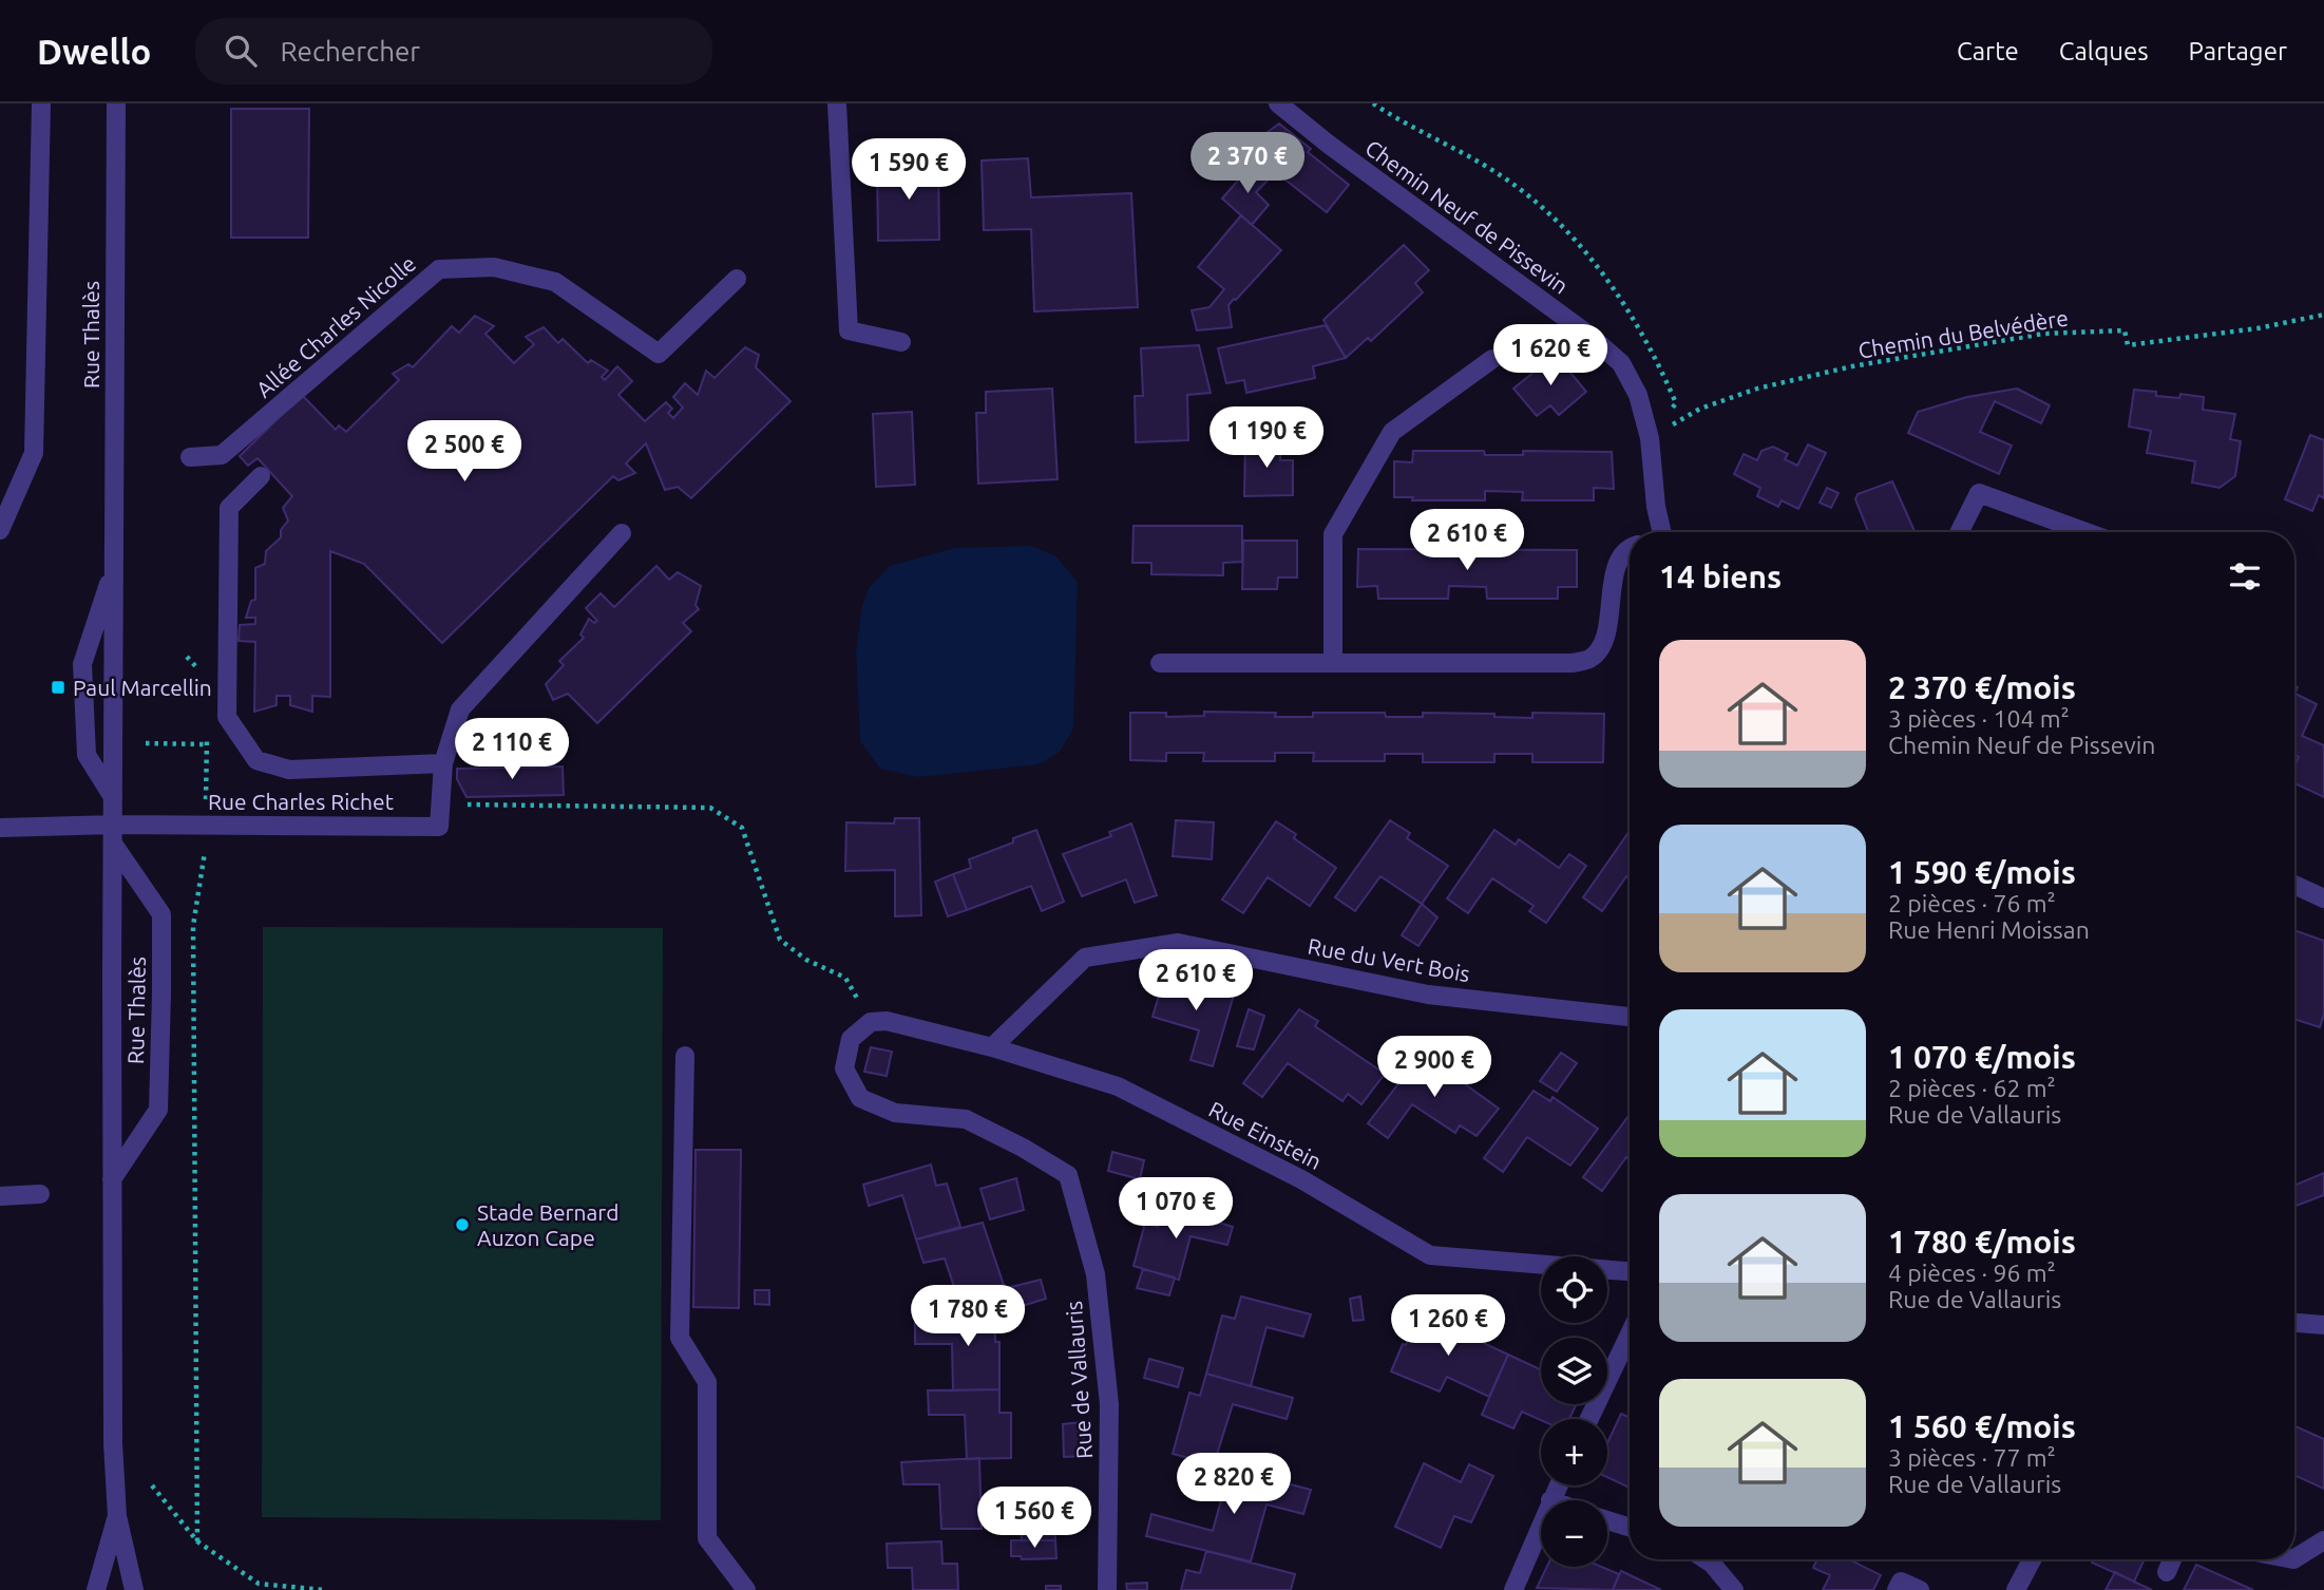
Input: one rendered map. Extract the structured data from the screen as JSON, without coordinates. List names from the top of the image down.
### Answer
{
  "streets": {
    "street": [
      "Chemin Neuf de Pissevin",
      "Allée Charles Nicolle",
      "Rue Thalès",
      "Rue Charles Richet",
      "Rue du Vert Bois",
      "Rue Einstein",
      "Rue de Vallauris"
    ],
    "path": ["Chemin du Belvédère"]
  },
  "crossings": [
    ["Chemin Neuf de Pissevin", "Chemin du Belvédère"],
    ["Rue Thalès", "Rue Charles Richet"],
    ["Rue du Vert Bois", "Rue Einstein"],
    ["Rue Einstein", "Rue de Vallauris"]
  ],
  "places": {
    "transit": ["Paul Marcellin"],
    "other": ["Stade Bernard Auzon Cape"]
  },
  "page": {
    "header": "Dwello",
    "search": "Rechercher",
    "nav": ["Carte", "Calques", "Partager"],
    "price": [
      "2 370 €",
      "1 590 €",
      "1 620 €",
      "1 190 €",
      "2 500 €",
      "2 610 €",
      "2 110 €",
      "2 610 €",
      "2 900 €",
      "1 070 €",
      "1 780 €",
      "1 260 €",
      "2 820 €",
      "1 560 €"
    ],
    "heading": "14 biens",
    "list": [
      {
        "name": "2 370 €/mois",
        "note": "3 pièces · 104 m² · Chemin Neuf de Pissevin"
      },
      {
        "name": "1 590 €/mois",
        "note": "2 pièces · 76 m² · Rue Henri Moissan"
      },
      {
        "name": "1 070 €/mois",
        "note": "2 pièces · 62 m² · Rue de Vallauris"
      },
      {
        "name": "1 780 €/mois",
        "note": "4 pièces · 96 m² · Rue de Vallauris"
      },
      {
        "name": "1 560 €/mois",
        "note": "3 pièces · 77 m² · Rue de Vallauris"
      }
    ],
    "map_buttons": ["+", "−"]
  }
}
